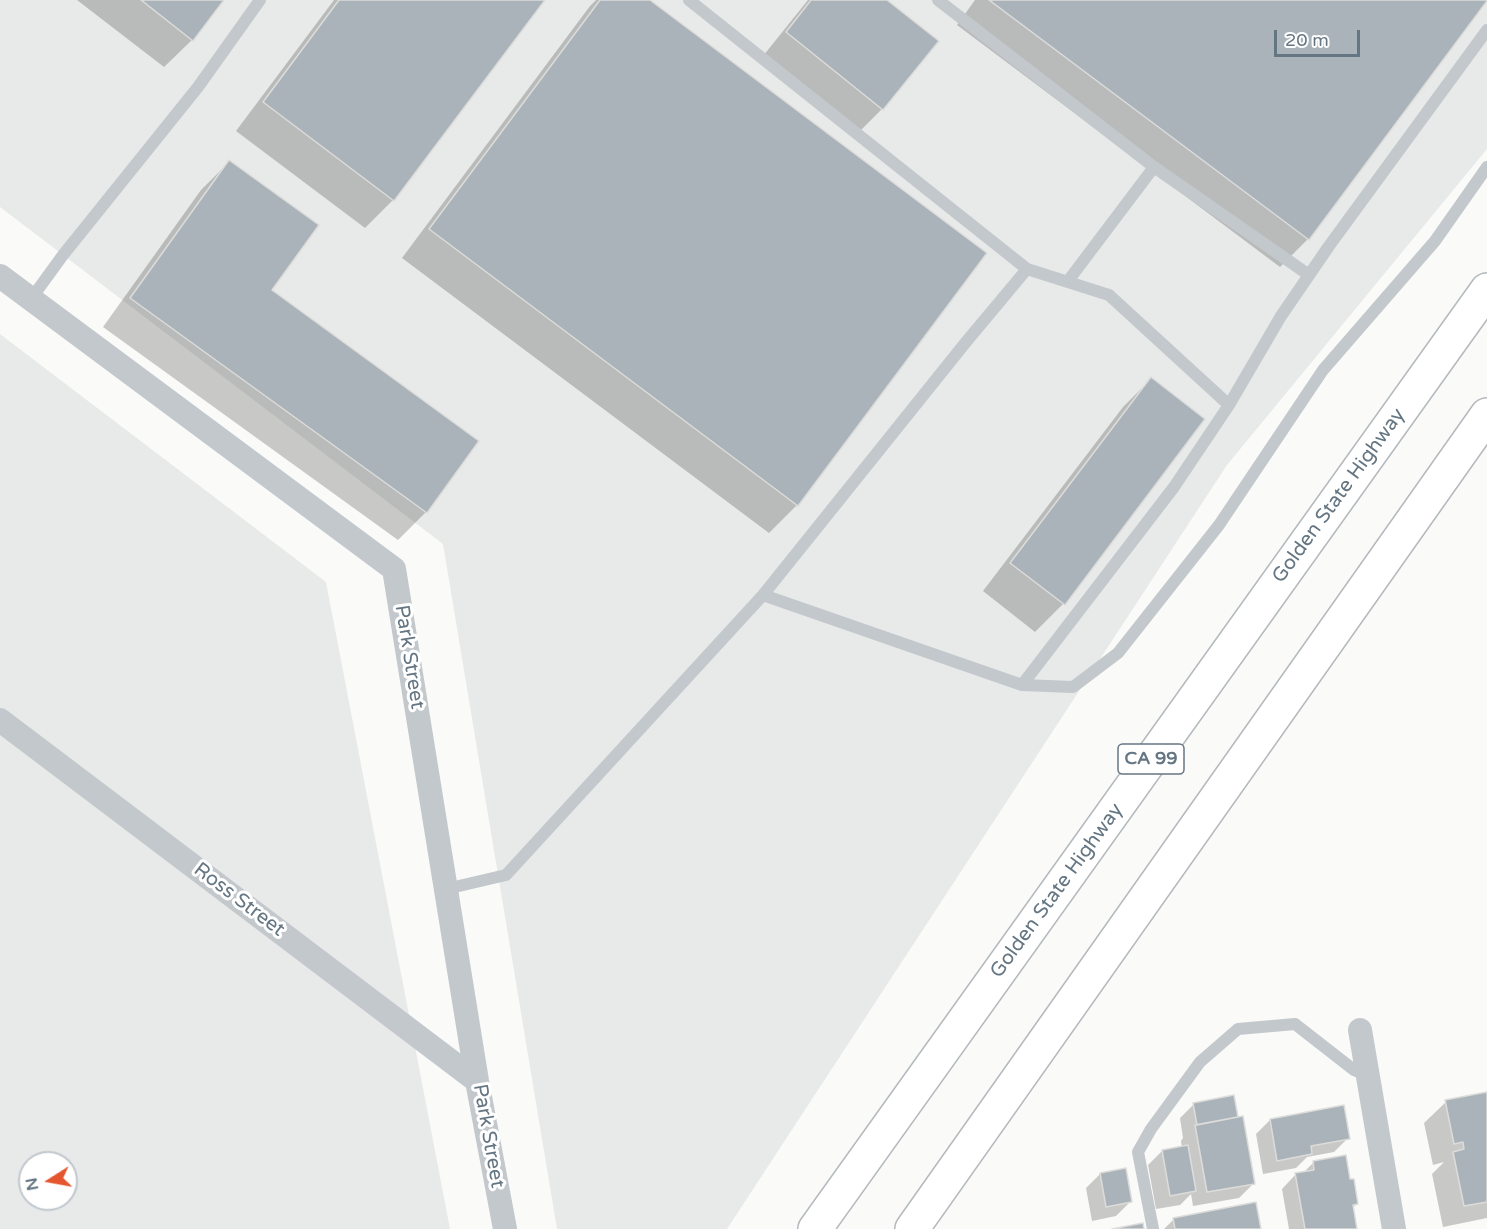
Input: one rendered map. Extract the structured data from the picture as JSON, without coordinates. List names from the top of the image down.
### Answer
{
  "streets": {
    "highway": ["Golden State Highway", "CA 99"],
    "street": ["Park Street", "Ross Street"]
  },
  "crossings": [
    ["Park Street", "Ross Street"]
  ],
  "scale_bar": "20 m",
  "north": "left"
}
